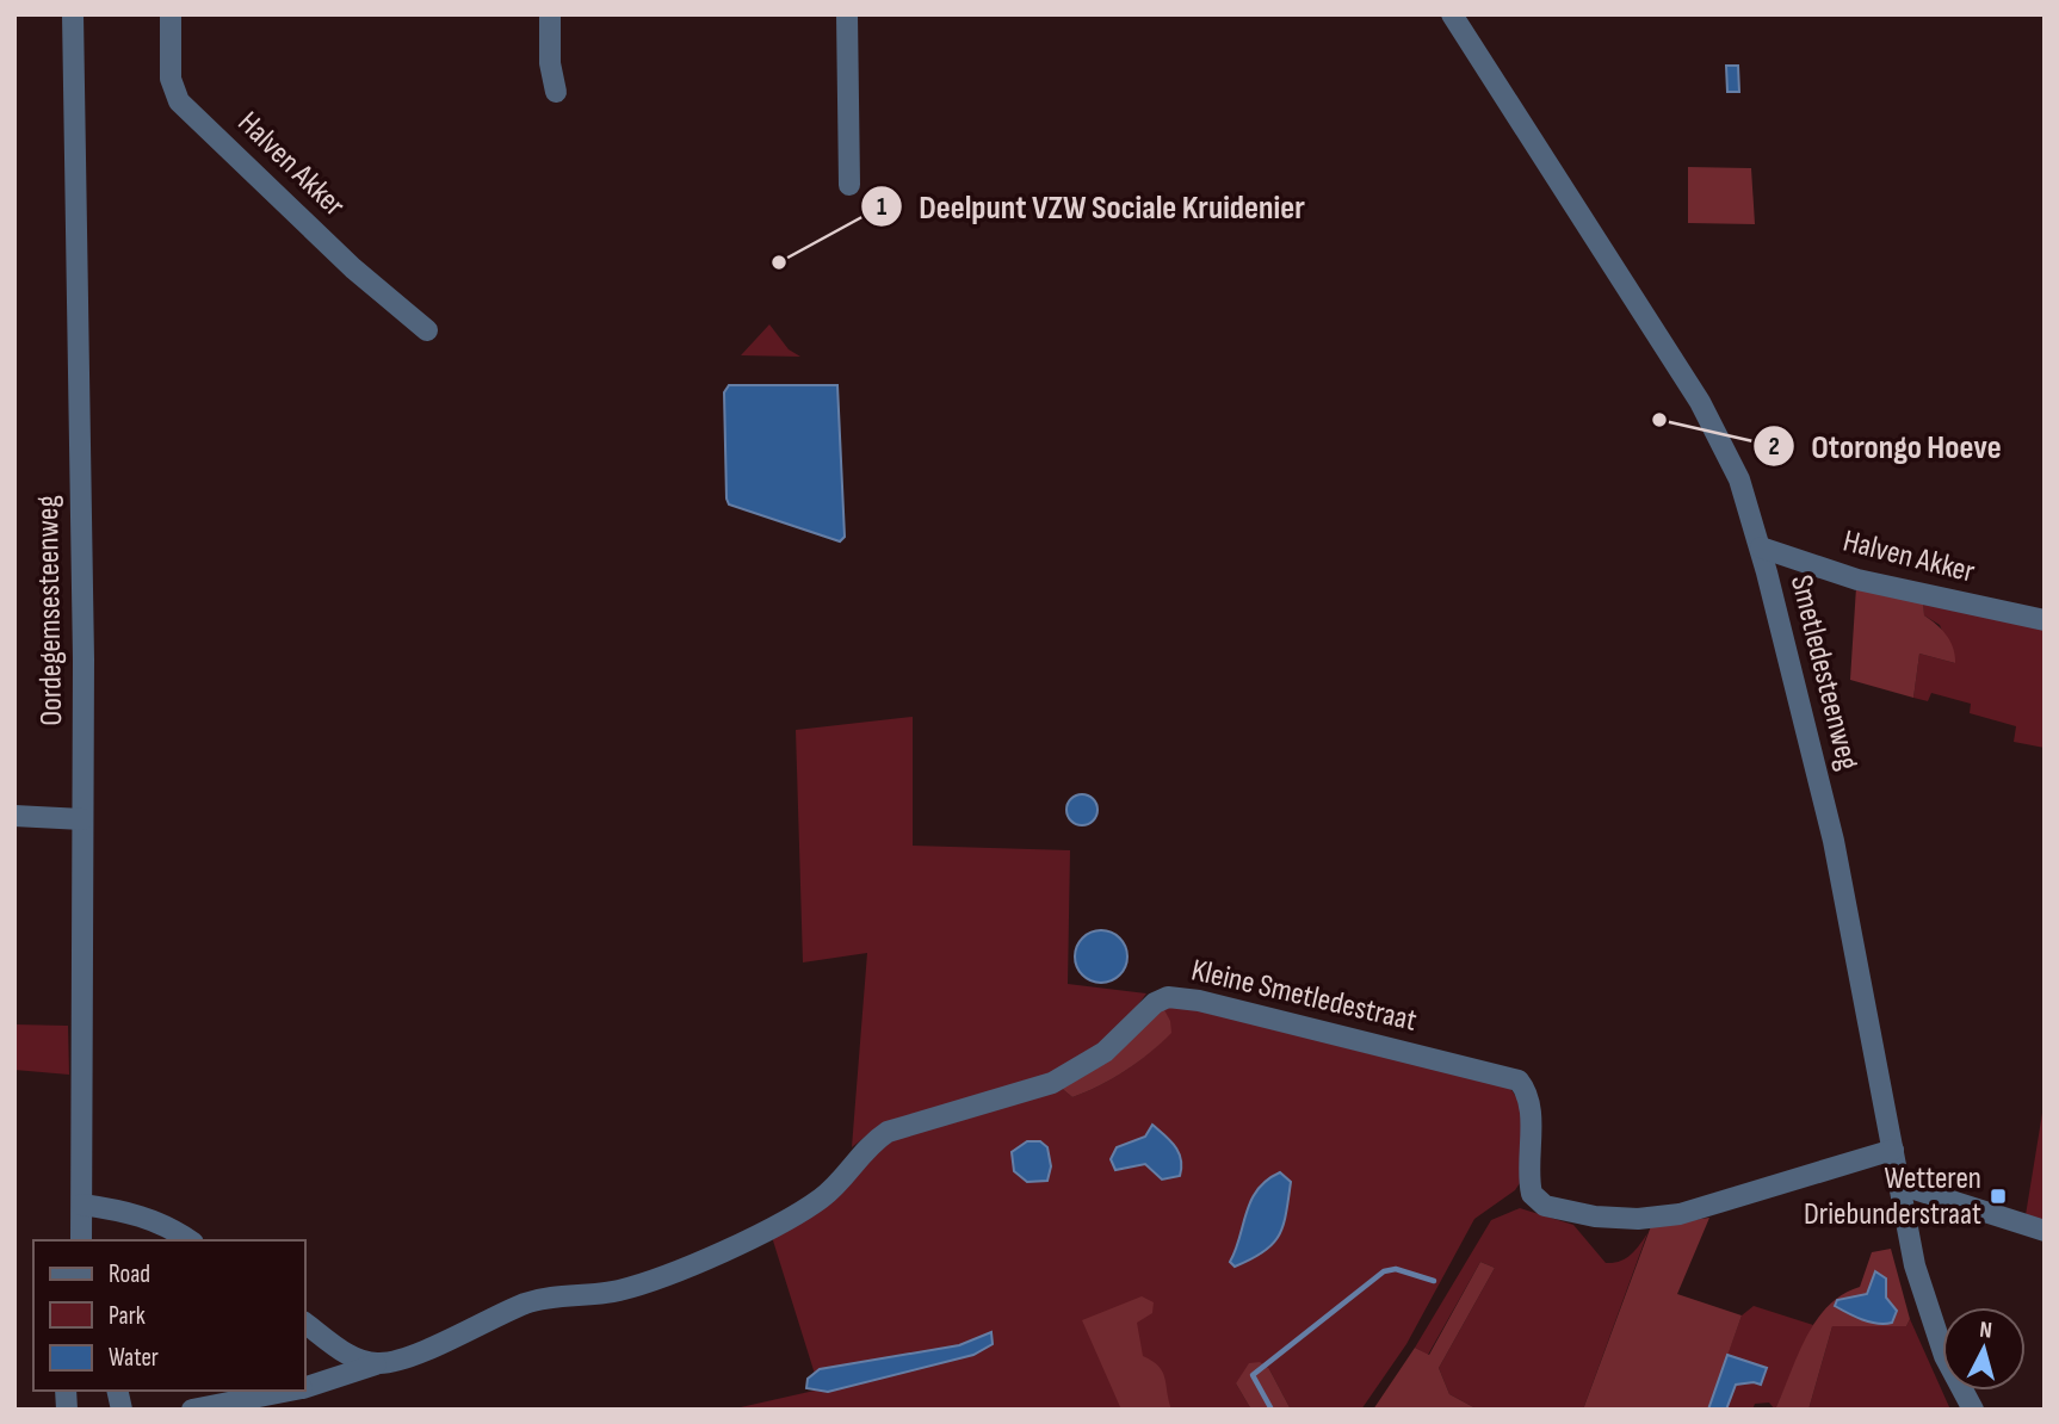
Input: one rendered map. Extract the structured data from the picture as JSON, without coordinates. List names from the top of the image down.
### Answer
{
  "streets": {
    "street": [
      "Halven Akker",
      "Oordegemsesteenweg",
      "Smetledesteenweg",
      "Kleine Smetledestraat"
    ]
  },
  "crossings": [
    ["Halven Akker", "Smetledesteenweg"],
    ["Smetledesteenweg", "Kleine Smetledestraat"]
  ],
  "places": {
    "other": ["Deelpunt VZW Sociale Kruidenier", "Otorongo Hoeve"],
    "transit": ["Wetteren Driebunderstraat"]
  },
  "legend": ["Road", "Park", "Water"],
  "north": "top"
}
